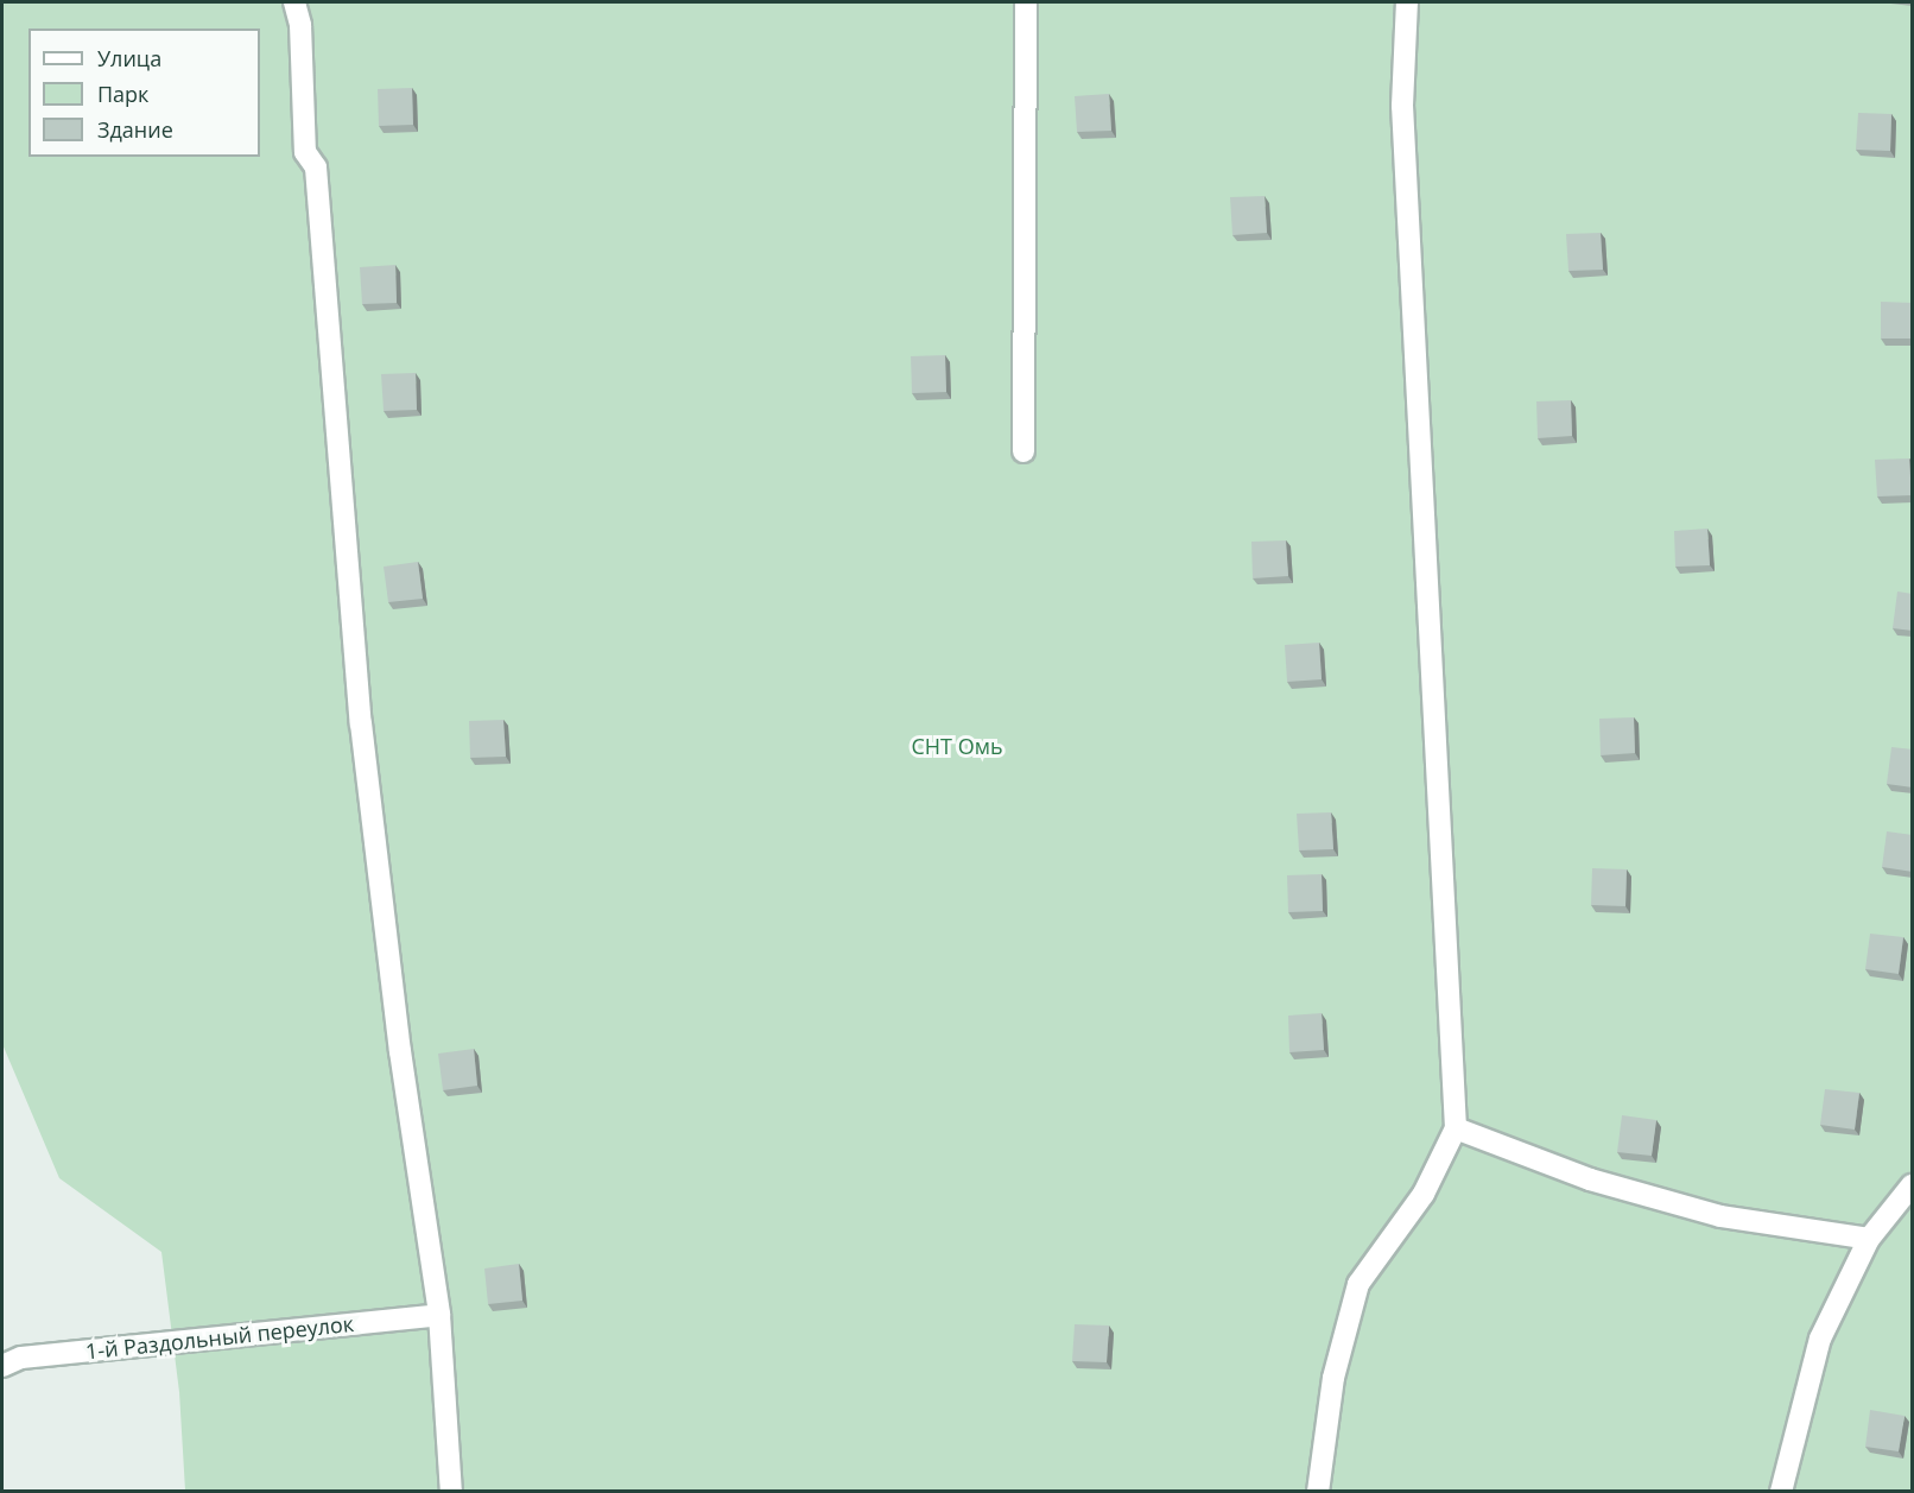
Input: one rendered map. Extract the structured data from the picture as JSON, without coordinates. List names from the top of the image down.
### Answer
{
  "streets": {
    "street": ["1-й Раздольный переулок"]
  },
  "parks": ["СНТ Омь"],
  "legend": ["Улица", "Парк", "Здание"]
}
